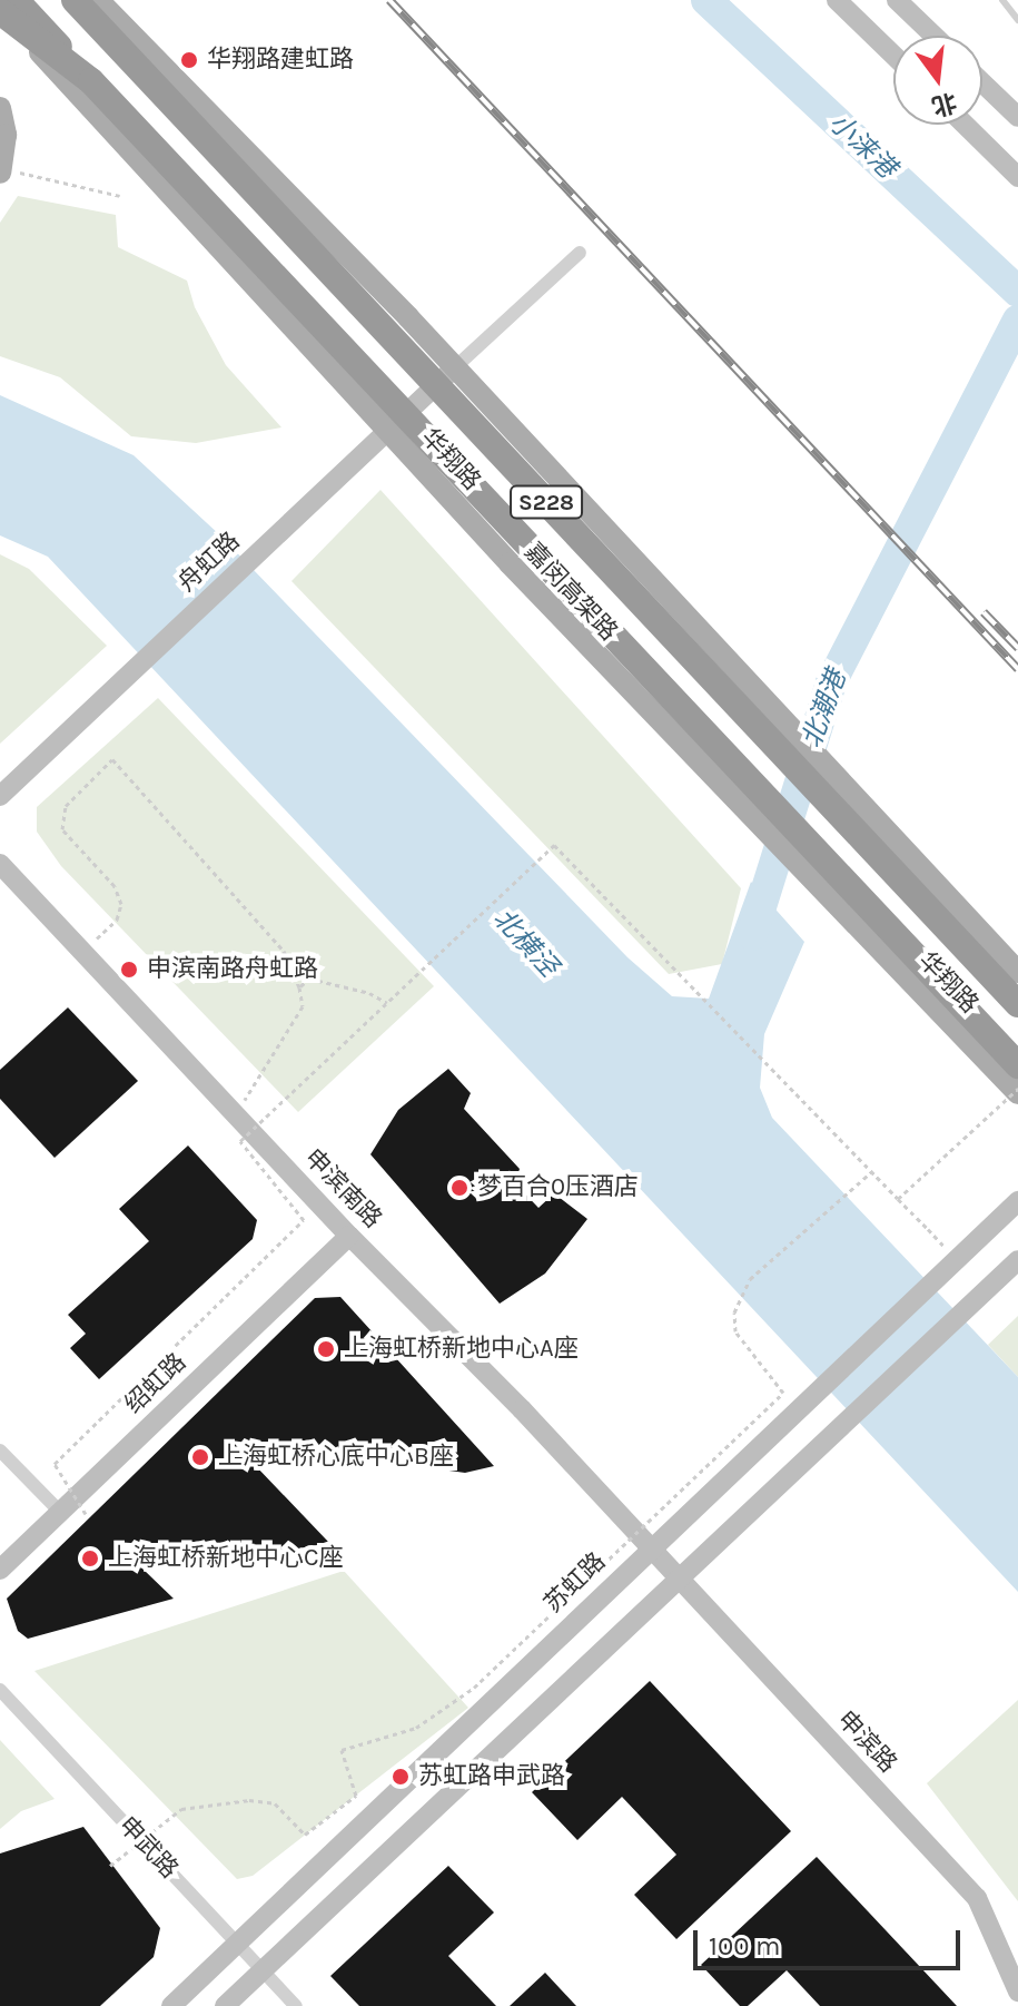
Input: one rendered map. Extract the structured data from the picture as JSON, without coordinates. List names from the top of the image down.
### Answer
{
  "streets": {
    "highway": ["S228", "嘉闵高架路"],
    "main road": [
      "华翔路",
      "舟虹路",
      "申滨南路",
      "绍虹路",
      "苏虹路",
      "申滨路"
    ],
    "street": ["申武路"]
  },
  "crossings": [
    ["华翔路", "舟虹路"],
    ["申滨南路", "绍虹路"],
    ["申滨南路", "苏虹路"],
    ["申滨南路", "申滨路"],
    ["苏虹路", "申滨路"],
    ["苏虹路", "申武路"]
  ],
  "water": ["小涞港", "北潮港", "北横泾"],
  "places": [
    "华翔路建虹路",
    "申滨南路舟虹路",
    "梦百合0压酒店",
    "上海虹桥新地中心A座",
    "上海虹桥心底中心B座",
    "上海虹桥新地中心C座",
    "苏虹路申武路"
  ],
  "scale_bar": "100 m",
  "north": "bottom"
}
